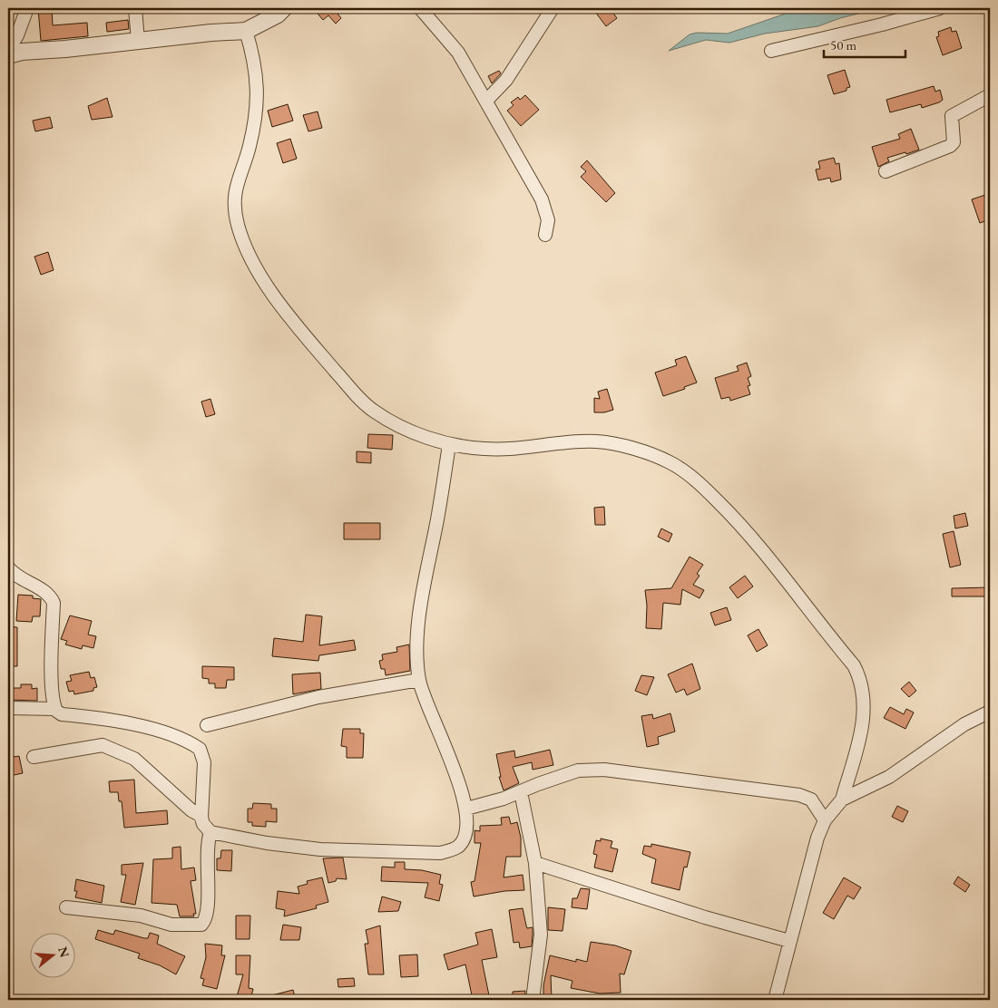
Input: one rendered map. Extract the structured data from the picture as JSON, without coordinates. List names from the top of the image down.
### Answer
{
  "scale_bar": "50 m",
  "north": "right"
}
